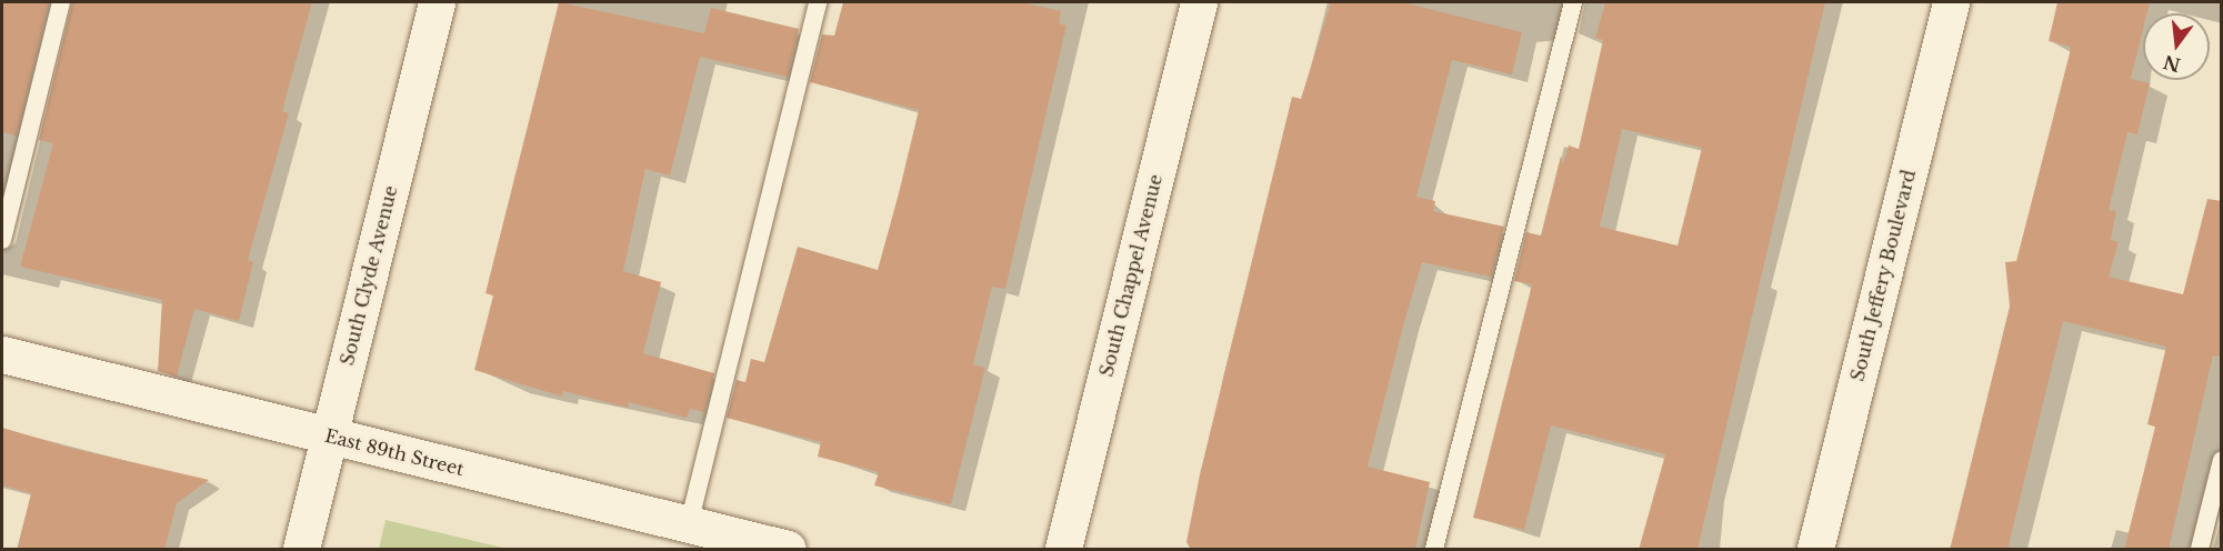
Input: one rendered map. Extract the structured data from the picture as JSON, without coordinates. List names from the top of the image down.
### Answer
{
  "streets": {
    "street": [
      "South Clyde Avenue",
      "South Chappel Avenue",
      "South Jeffery Boulevard",
      "East 89th Street"
    ]
  },
  "crossings": [
    ["South Clyde Avenue", "East 89th Street"]
  ],
  "north": "bottom"
}
